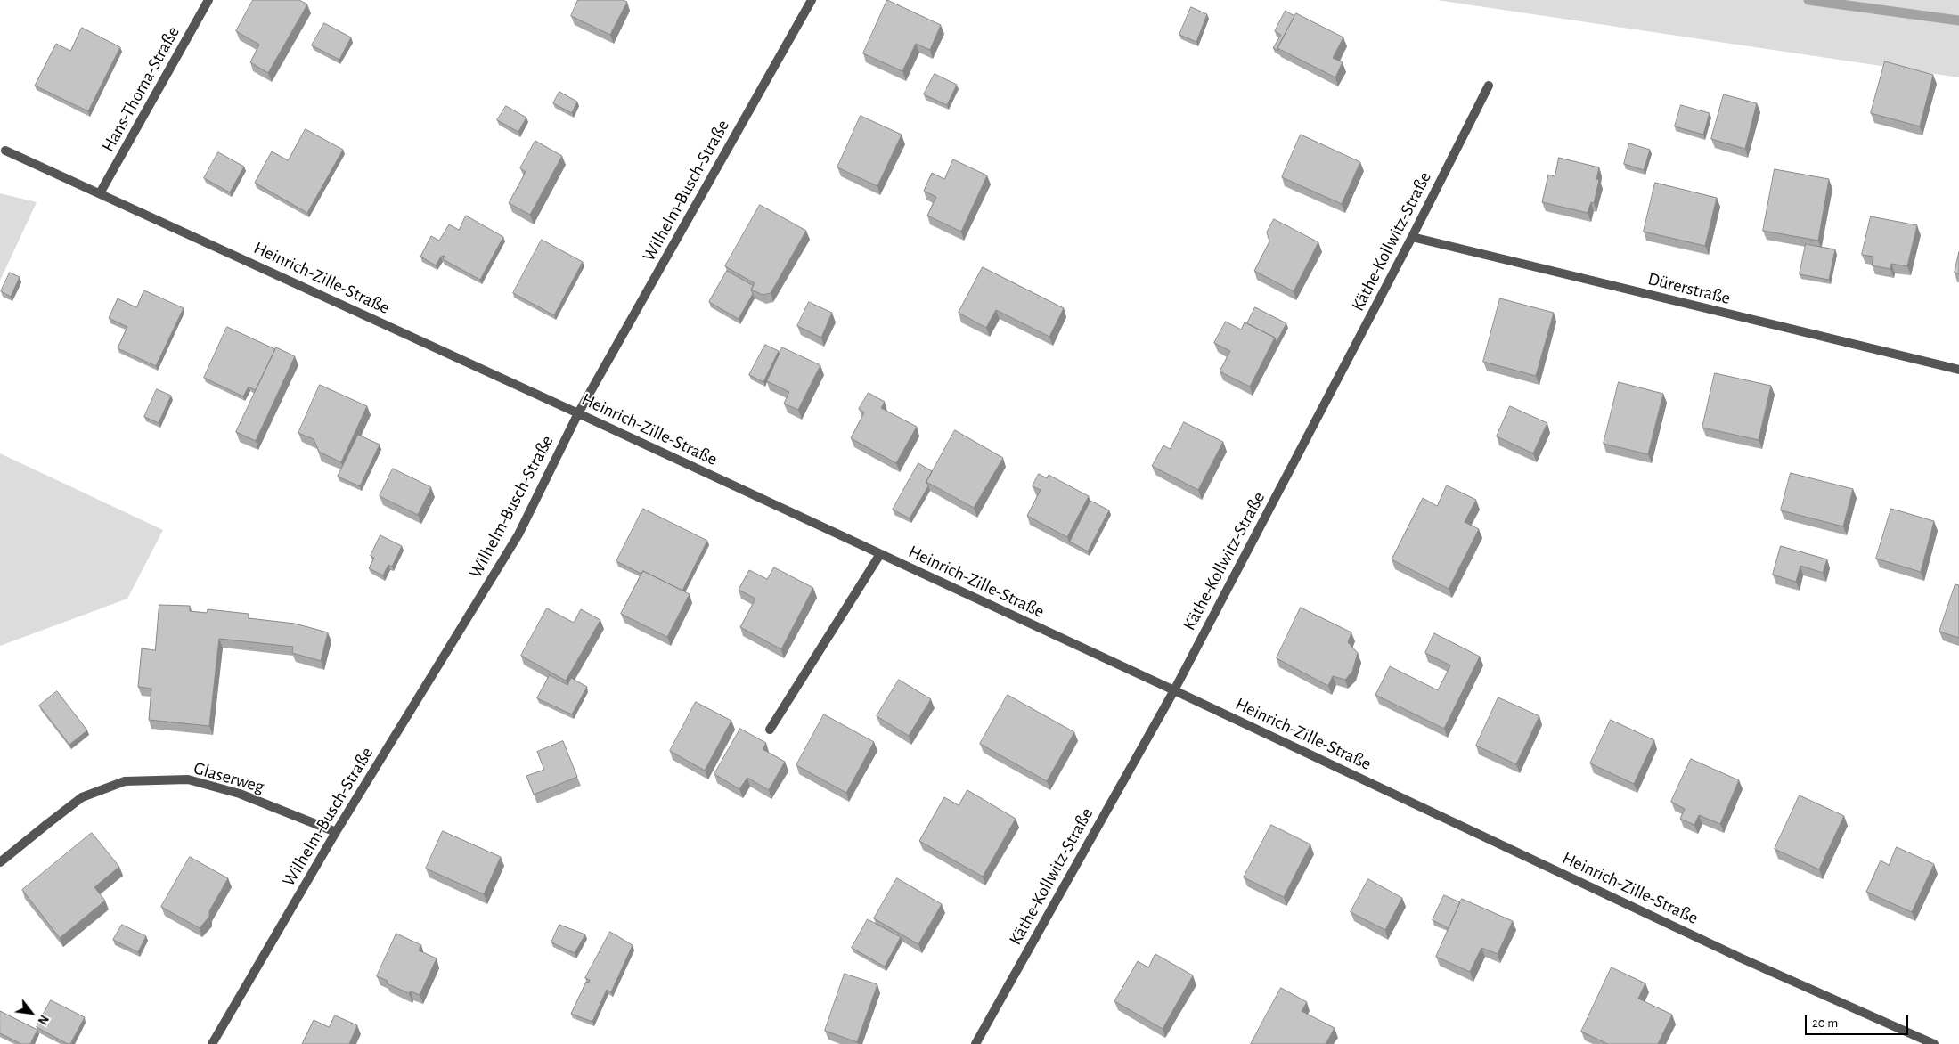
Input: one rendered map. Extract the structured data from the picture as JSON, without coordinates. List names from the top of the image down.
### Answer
{
  "streets": {
    "street": [
      "Hans-Thoma-Straße",
      "Wilhelm-Busch-Straße",
      "Käthe-Kollwitz-Straße",
      "Heinrich-Zille-Straße",
      "Dürerstraße",
      "Glaserweg"
    ]
  },
  "crossings": [
    ["Hans-Thoma-Straße", "Heinrich-Zille-Straße"],
    ["Wilhelm-Busch-Straße", "Heinrich-Zille-Straße"],
    ["Wilhelm-Busch-Straße", "Glaserweg"],
    ["Käthe-Kollwitz-Straße", "Heinrich-Zille-Straße"],
    ["Käthe-Kollwitz-Straße", "Dürerstraße"]
  ],
  "scale_bar": "20 m",
  "north": "bottom right"
}
